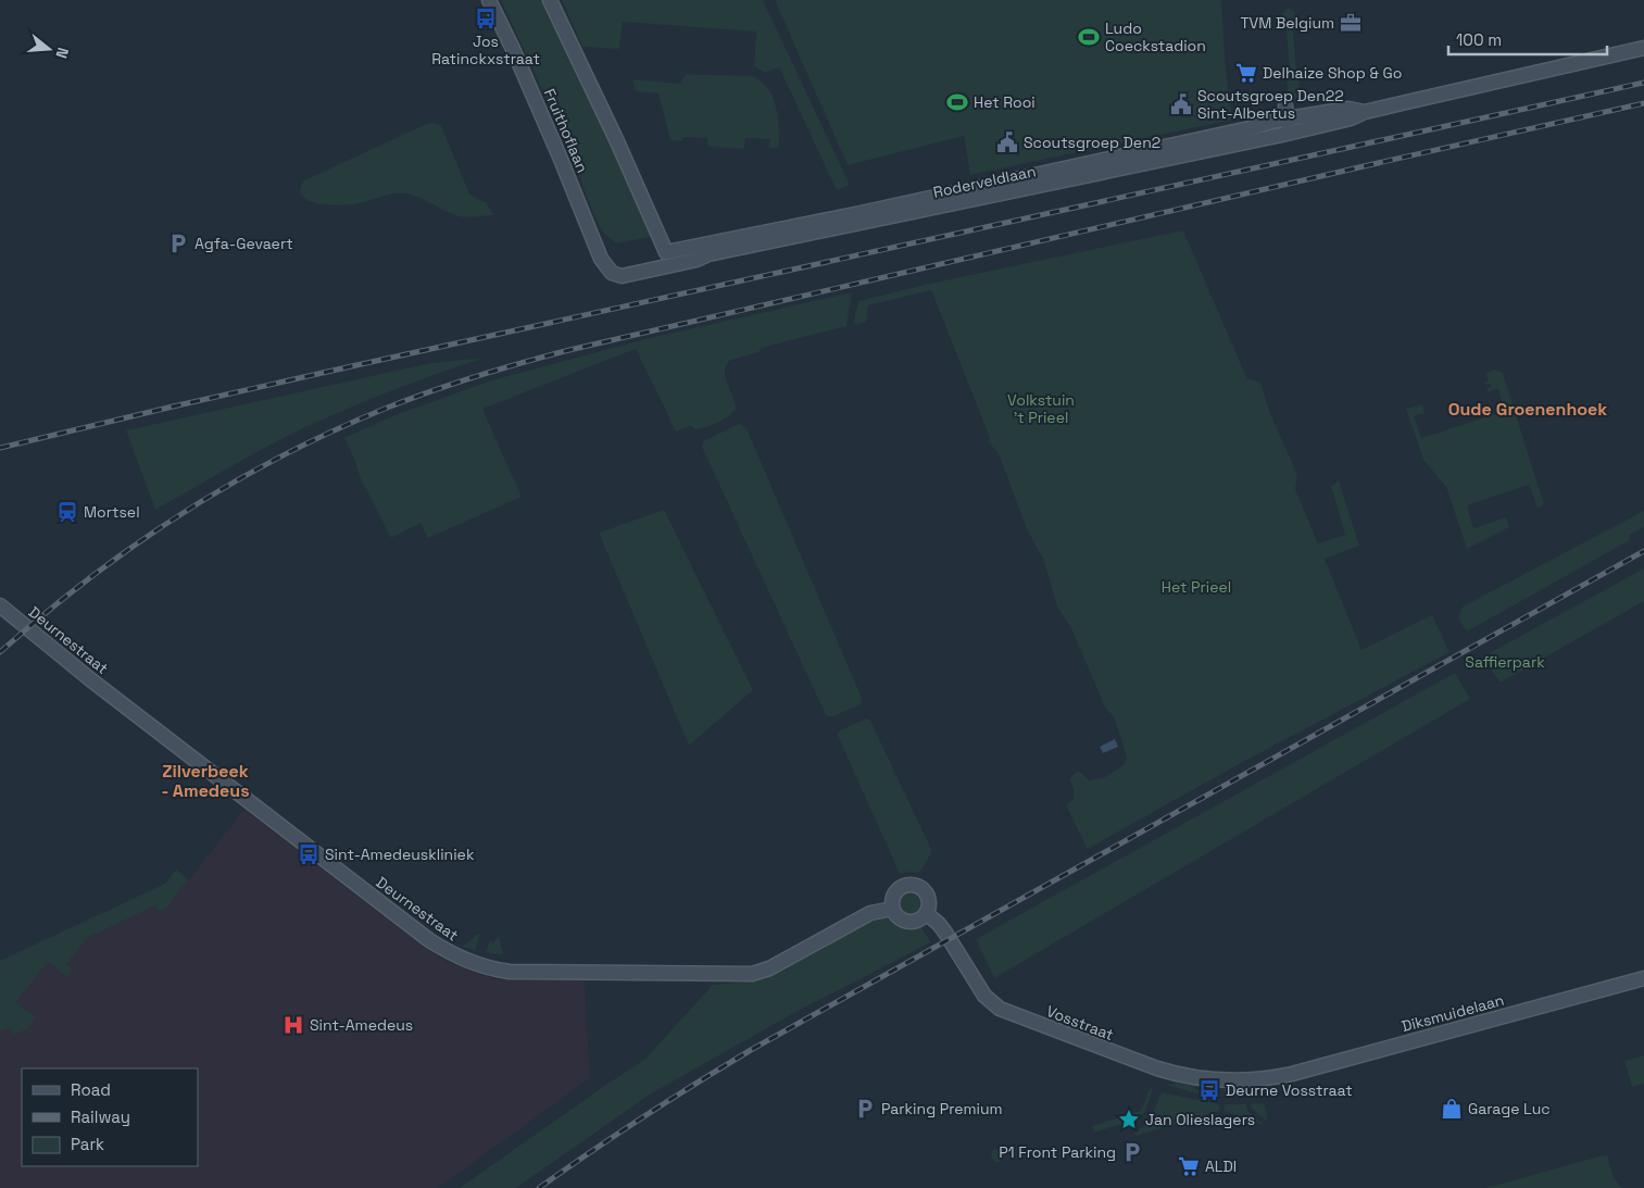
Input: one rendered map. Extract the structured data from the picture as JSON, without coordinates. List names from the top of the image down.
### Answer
{
  "streets": {
    "street": [
      "Fruithoflaan",
      "Roderveldlaan",
      "Deurnestraat",
      "Diksmuidelaan",
      "Vosstraat"
    ]
  },
  "crossings": [
    ["Fruithoflaan", "Roderveldlaan"],
    ["Deurnestraat", "Vosstraat"],
    ["Diksmuidelaan", "Vosstraat"]
  ],
  "districts": ["Oude Groenenhoek", "Zilverbeek - Amedeus"],
  "parks": ["Volkstuin 't Prieel", "Het Prieel", "Saffierpark"],
  "places": {
    "bus stop": ["Jos Ratinckxstraat", "Sint-Amedeuskliniek", "Deurne Vosstraat"],
    "office": ["TVM Belgium"],
    "sports": ["Ludo Coeckstadion", "Het Rooi"],
    "supermarket": ["Delhaize Shop & Go", "ALDI"],
    "public building": ["Scoutsgroep Den22 Sint-Albertus", "Scoutsgroep Den2"],
    "parking": ["Agfa-Gevaert", "Parking Premium", "P1 Front Parking"],
    "station": ["Mortsel"],
    "hospital": ["Sint-Amedeus"],
    "shop": ["Garage Luc"],
    "place": ["Jan Olieslagers"]
  },
  "legend": ["Road", "Railway", "Park"],
  "scale_bar": "100 m",
  "north": "right"
}
